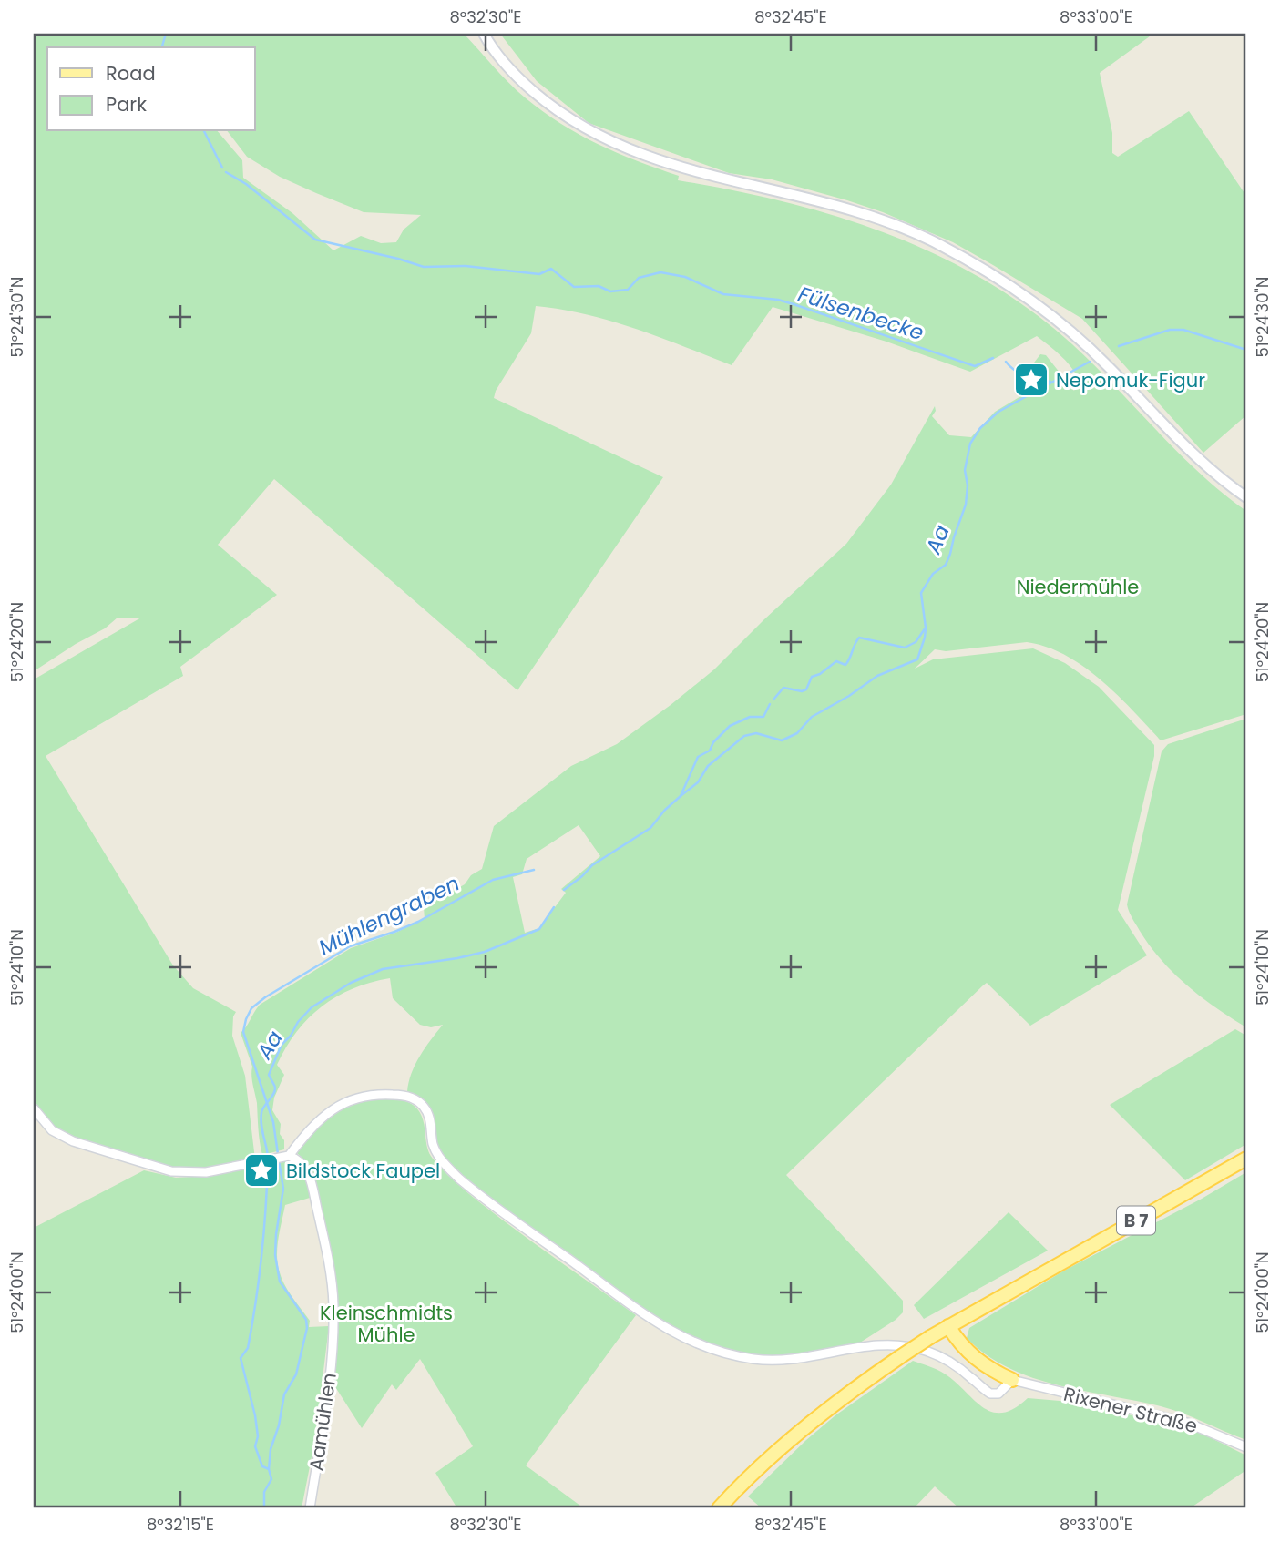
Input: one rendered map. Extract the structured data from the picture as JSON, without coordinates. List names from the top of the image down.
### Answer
{
  "streets": {
    "main road": ["B 7"],
    "street": ["Rixener Straße", "Aamühlen"]
  },
  "water": ["Fülsenbecke", "Aa", "Mühlengraben"],
  "parks": ["Niedermühle", "Kleinschmidts Mühle"],
  "places": {
    "place": ["Nepomuk-Figur", "Bildstock Faupel"]
  },
  "legend": ["Road", "Park"],
  "coordinates": [
    "8°32'30\"E",
    "8°32'45\"E",
    "8°33'00\"E",
    "51°24'30\"N",
    "51°24'20\"N",
    "51°24'10\"N",
    "51°24'00\"N",
    "8°32'15\"E"
  ]
}
